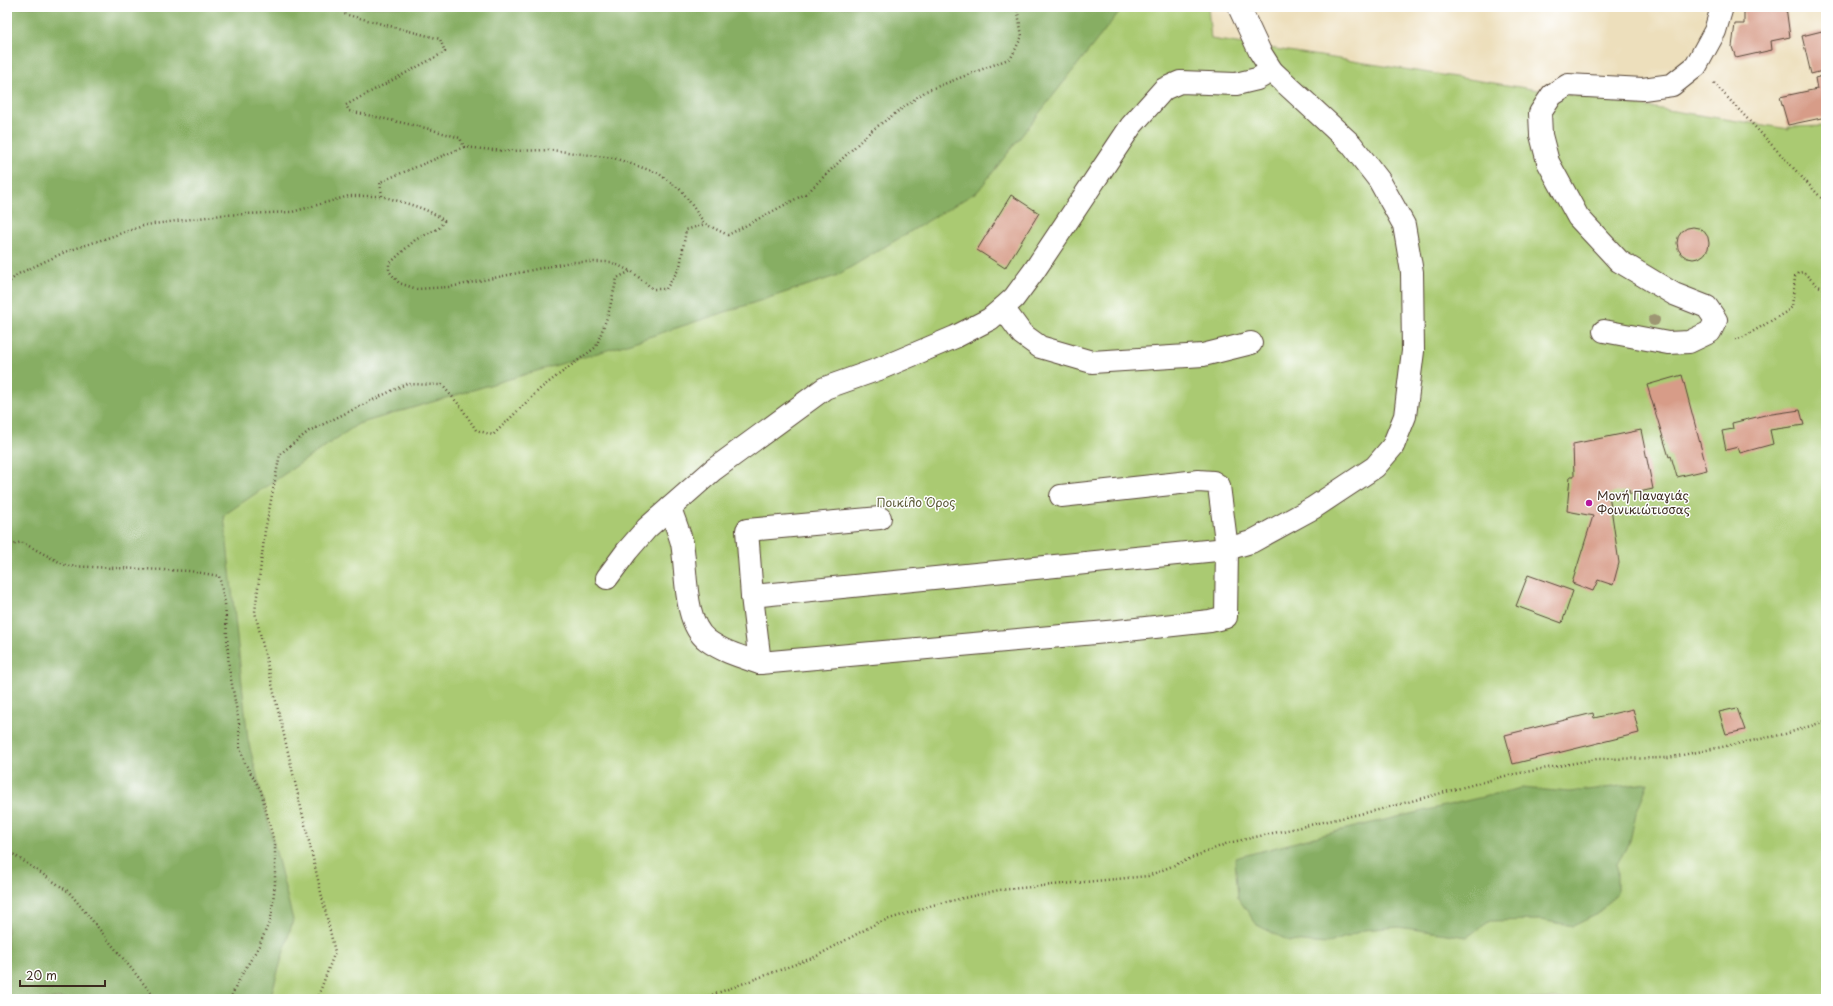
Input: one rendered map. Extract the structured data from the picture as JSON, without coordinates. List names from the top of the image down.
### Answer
{
  "parks": ["Ποικίλο Όρος"],
  "places": ["Μονή Παναγιάς Φοινικιώτισσας"],
  "scale_bar": "20 m"
}
